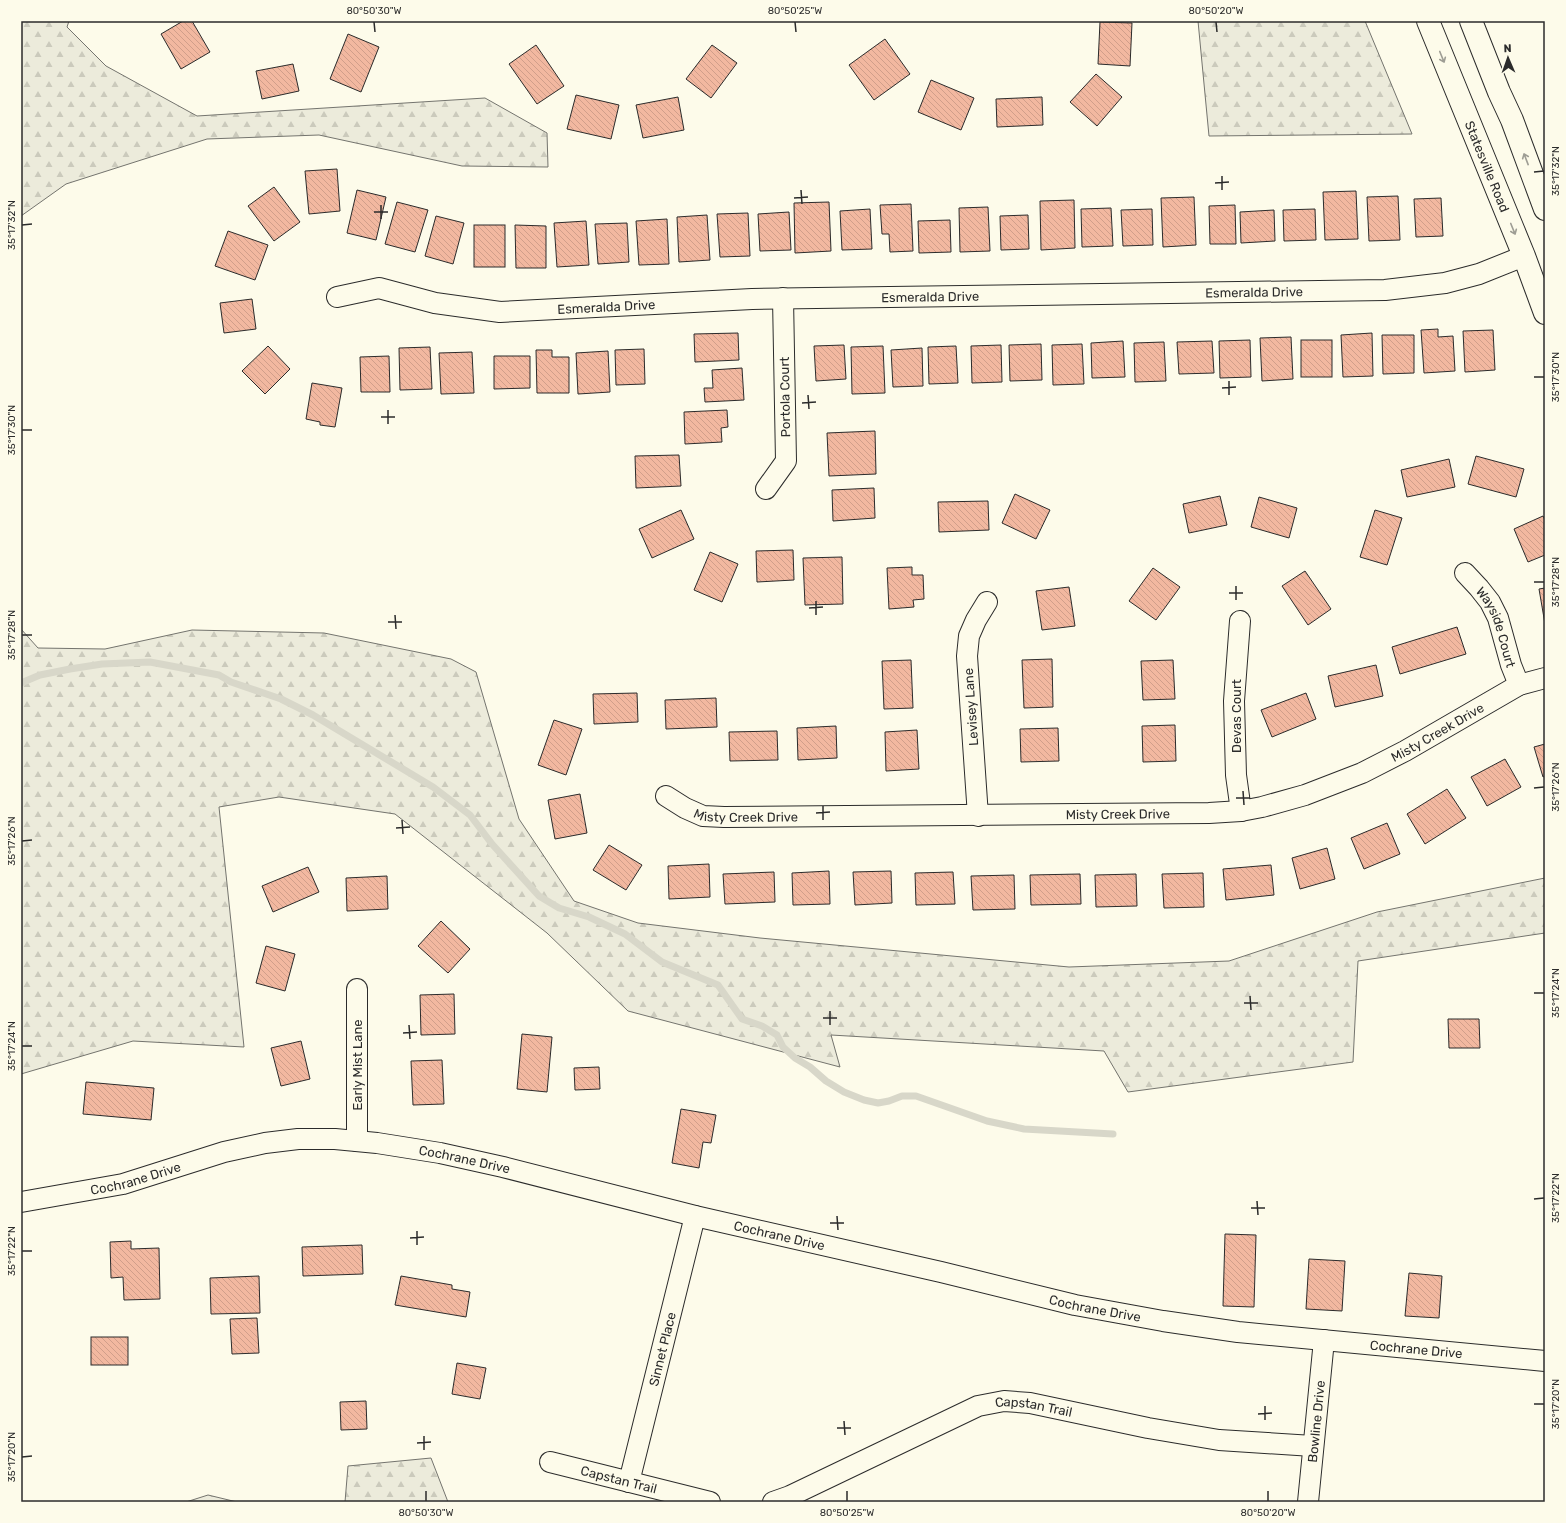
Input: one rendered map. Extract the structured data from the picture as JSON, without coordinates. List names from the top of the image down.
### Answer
{
  "streets": {
    "main road": ["Statesville Road"],
    "street": [
      "Esmeralda Drive",
      "Portola Court",
      "Wayside Court",
      "Levisey Lane",
      "Devas Court",
      "Misty Creek Drive",
      "Early Mist Lane",
      "Cochrane Drive",
      "Sinnet Place",
      "Capstan Trail",
      "Bowline Drive"
    ]
  },
  "crossings": [
    ["Statesville Road", "Esmeralda Drive"],
    ["Esmeralda Drive", "Portola Court"],
    ["Wayside Court", "Misty Creek Drive"],
    ["Levisey Lane", "Misty Creek Drive"],
    ["Devas Court", "Misty Creek Drive"],
    ["Early Mist Lane", "Cochrane Drive"],
    ["Cochrane Drive", "Sinnet Place"],
    ["Cochrane Drive", "Bowline Drive"],
    ["Sinnet Place", "Capstan Trail"],
    ["Capstan Trail", "Bowline Drive"]
  ],
  "north": "top",
  "coordinates": [
    "80°50'30\"W",
    "80°50'25\"W",
    "80°50'20\"W",
    "35°17'32\"N",
    "35°17'30\"N",
    "35°17'28\"N",
    "35°17'26\"N",
    "35°17'24\"N",
    "35°17'22\"N",
    "35°17'20\"N"
  ]
}
